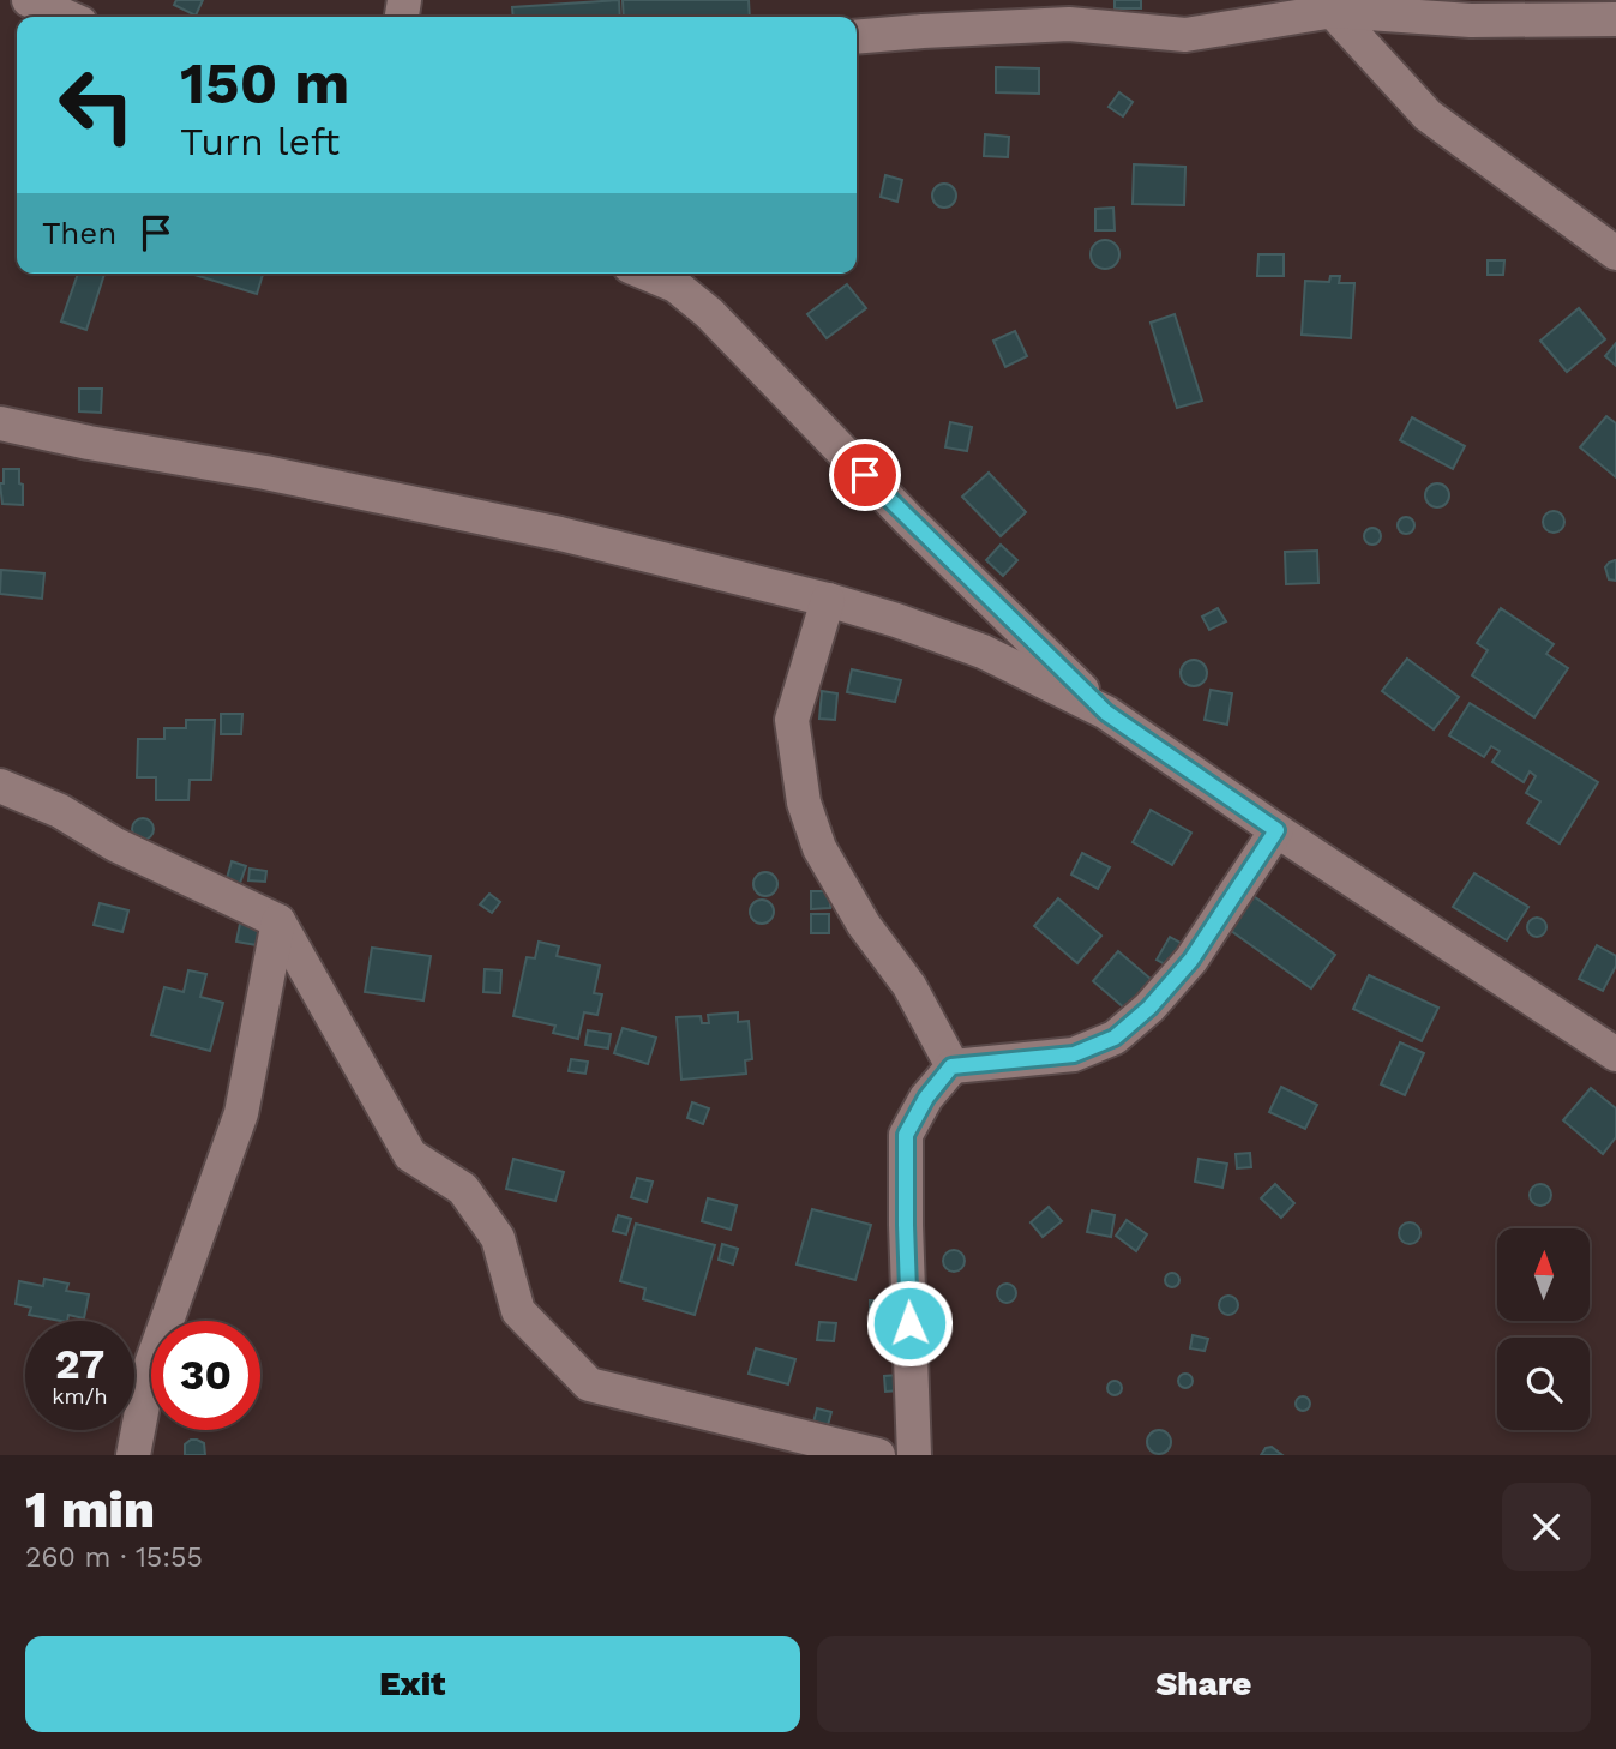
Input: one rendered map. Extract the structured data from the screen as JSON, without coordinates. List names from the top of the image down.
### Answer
{
  "north": "top",
  "page": {
    "turn": ["150 m", "Turn left"],
    "then": "Then",
    "speed": "27 km/h",
    "limit": "30",
    "heading": ["1 min", "260 m · 15:55"],
    "buttons": ["Exit", "Share"]
  }
}
